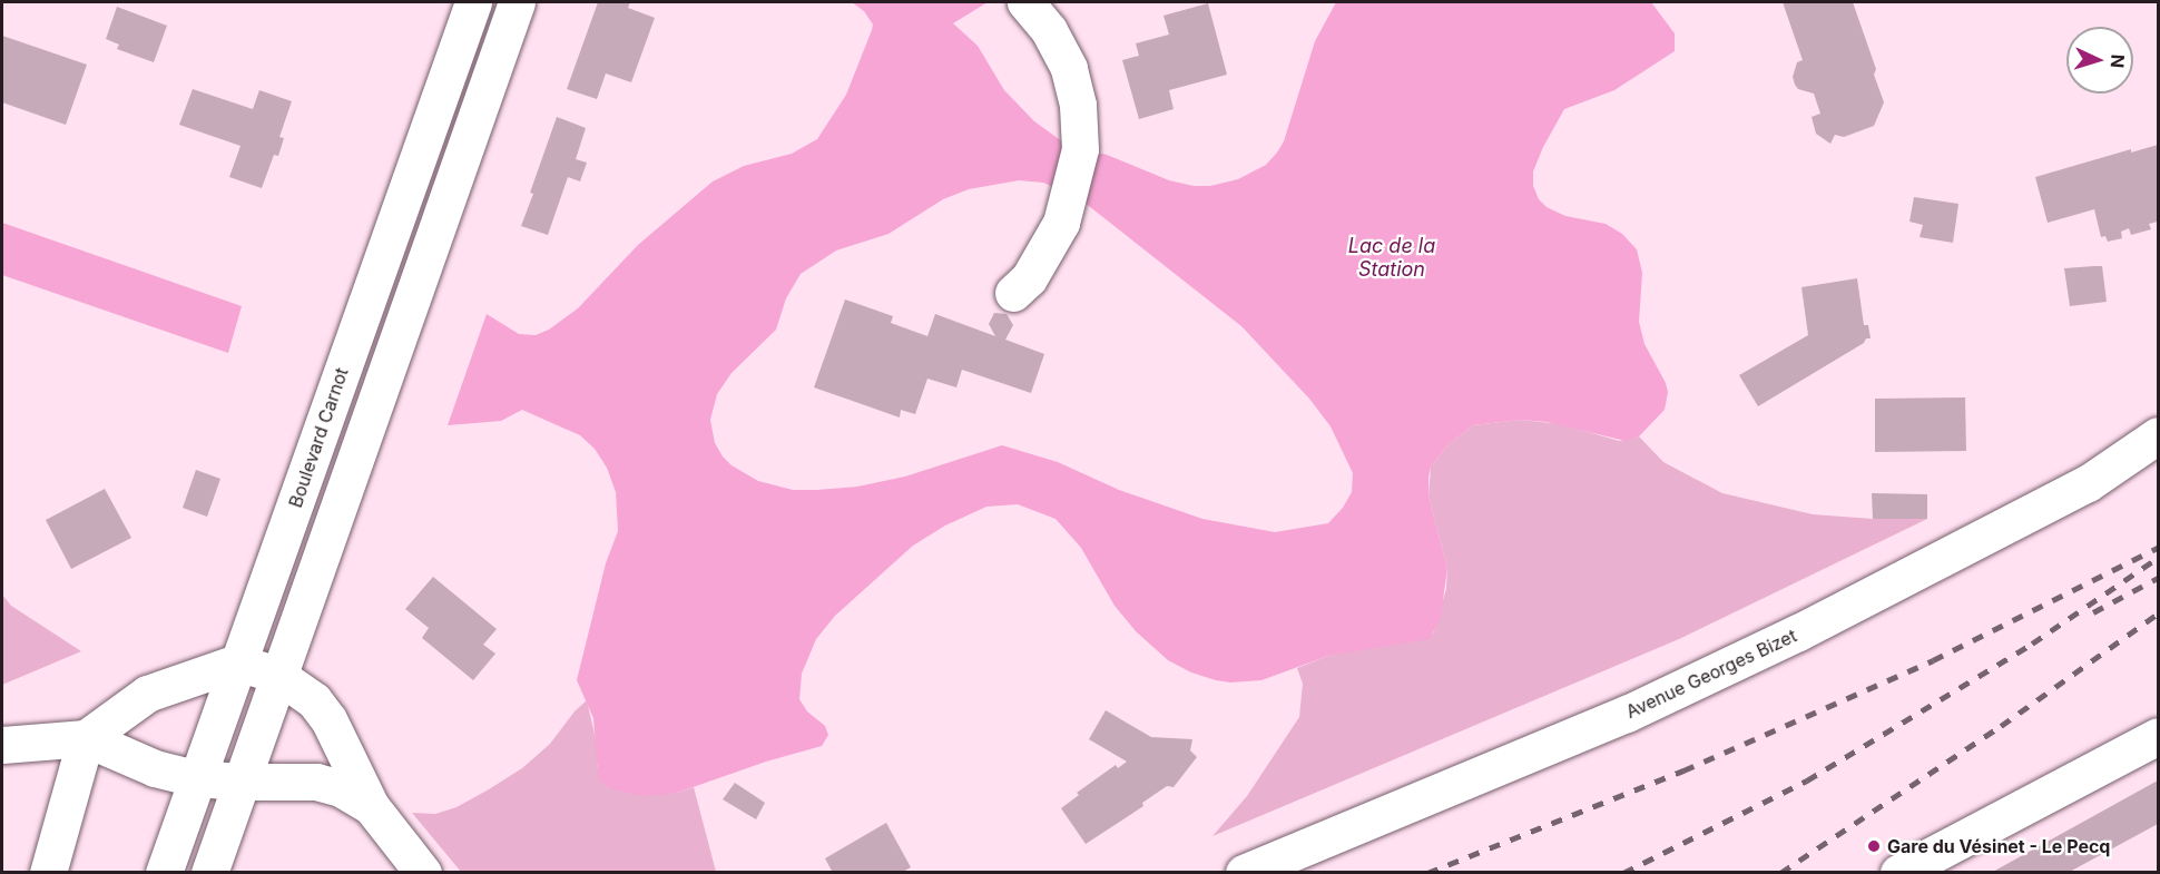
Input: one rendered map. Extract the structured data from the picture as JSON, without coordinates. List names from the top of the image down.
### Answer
{
  "streets": {
    "street": ["Boulevard Carnot", "Avenue Georges Bizet"]
  },
  "water": ["Lac de la Station"],
  "places": ["Gare du Vésinet - Le Pecq"],
  "north": "right"
}
